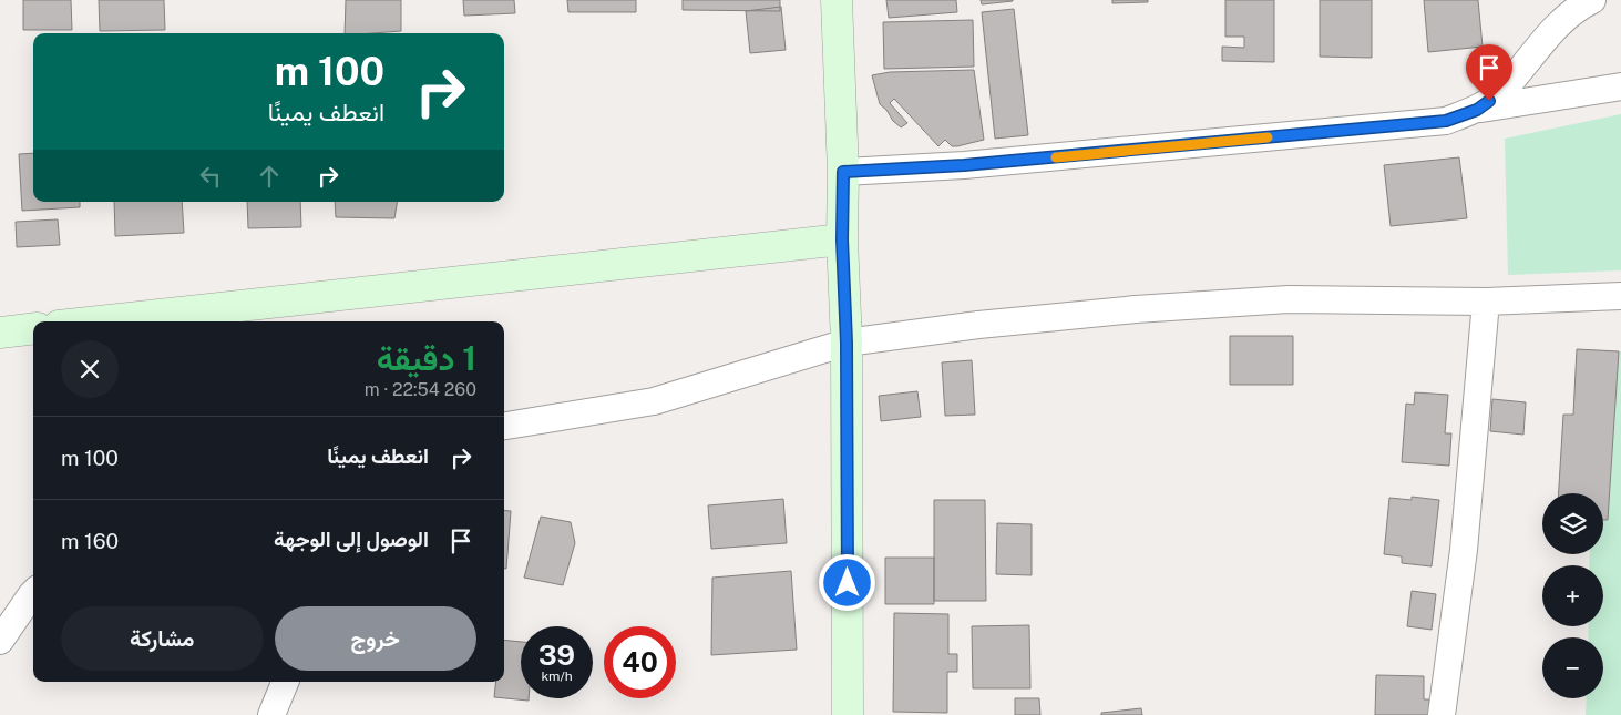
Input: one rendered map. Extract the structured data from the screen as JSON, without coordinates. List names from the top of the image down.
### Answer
{
  "page": {
    "turn": ["100 m", "انعطف يمينًا"],
    "heading": ["1 دقيقة", "260 m · 22:54"],
    "list": [
      {
        "name": "انعطف يمينًا",
        "value": "100 m"
      },
      {
        "name": "الوصول إلى الوجهة",
        "value": "160 m"
      }
    ],
    "map_buttons": ["+", "−"],
    "buttons": ["خروج", "مشاركة"],
    "speed": "39 km/h",
    "limit": "40"
  }
}
